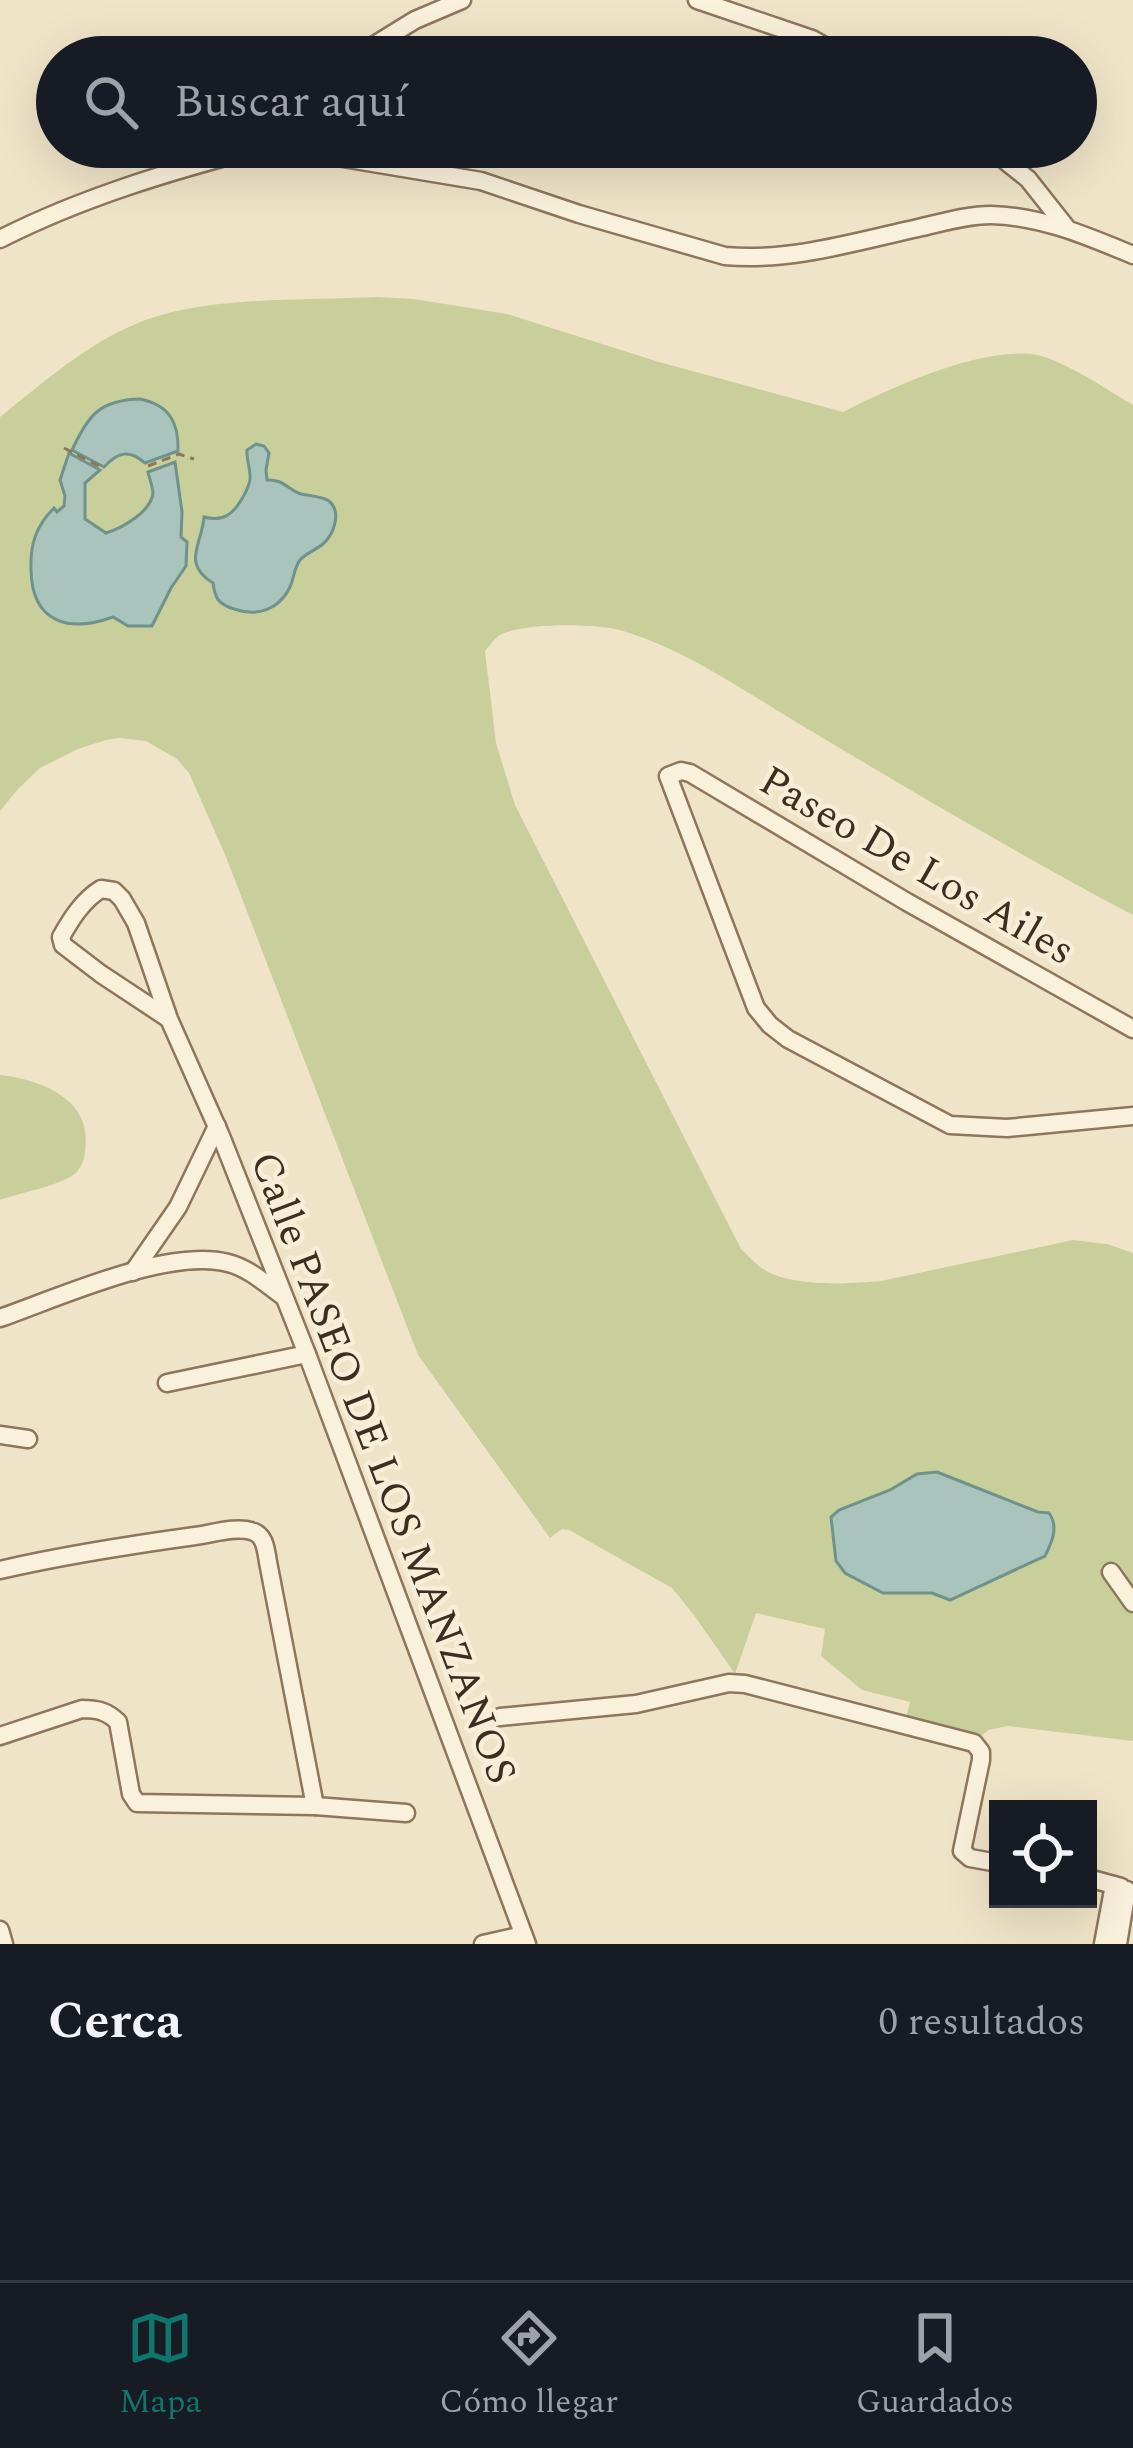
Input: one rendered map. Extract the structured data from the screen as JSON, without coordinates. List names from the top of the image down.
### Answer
{
  "streets": {
    "street": ["Paseo De Los Ailes", "Calle PASEO DE LOS MANZANOS"]
  },
  "page": {
    "search": "Buscar aquí",
    "heading": ["Cerca", "0 resultados"],
    "nav": ["Mapa", "Cómo llegar", "Guardados"]
  }
}
